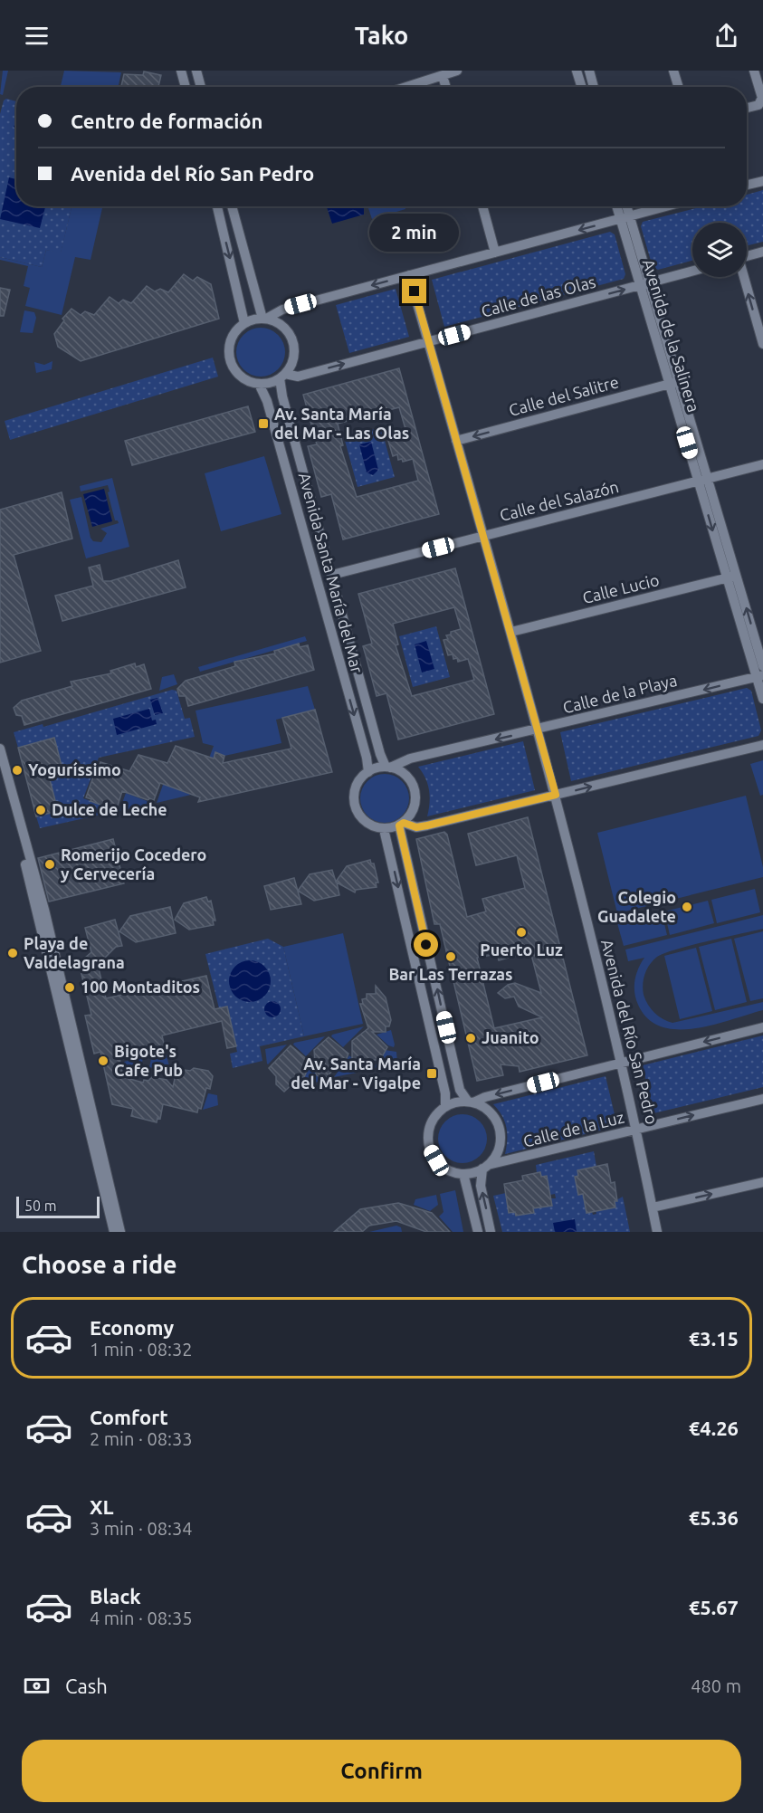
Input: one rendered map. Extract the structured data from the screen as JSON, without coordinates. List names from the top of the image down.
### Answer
{
  "streets": {
    "street": [
      "Calle de las Olas",
      "Avenida de la Salinera",
      "Calle del Salitre",
      "Calle del Salazón",
      "Avenida Santa María del Mar",
      "Calle Lucio",
      "Calle de la Playa",
      "Avenida del Río San Pedro",
      "Calle de la Luz"
    ]
  },
  "crossings": [
    ["Calle de las Olas", "Avenida de la Salinera"],
    ["Calle de las Olas", "Avenida Santa María del Mar"],
    ["Calle de las Olas", "Avenida del Río San Pedro"],
    ["Avenida de la Salinera", "Calle del Salitre"],
    ["Avenida de la Salinera", "Calle del Salazón"],
    ["Avenida de la Salinera", "Calle Lucio"],
    ["Avenida de la Salinera", "Calle de la Playa"],
    ["Calle del Salitre", "Avenida del Río San Pedro"],
    ["Calle del Salazón", "Avenida Santa María del Mar"],
    ["Calle del Salazón", "Avenida del Río San Pedro"],
    ["Avenida Santa María del Mar", "Calle de la Playa"],
    ["Calle Lucio", "Avenida del Río San Pedro"],
    ["Calle de la Playa", "Avenida del Río San Pedro"],
    ["Avenida del Río San Pedro", "Calle de la Luz"]
  ],
  "one_way": ["Calle del Salitre"],
  "places": {
    "transit": ["Av. Santa María del Mar - Las Olas", "Av. Santa María del Mar - Vigalpe"],
    "other": [
      "Yoguríssimo",
      "Dulce de Leche",
      "Romerijo Cocedero y Cervecería",
      "Colegio Guadalete",
      "Puerto Luz",
      "Playa de Valdelagrana",
      "Bar Las Terrazas",
      "100 Montaditos",
      "Juanito",
      "Bigote's Cafe Pub"
    ]
  },
  "scale_bar": "50 m",
  "page": {
    "header": "Tako",
    "banner": ["Centro de formación", "Avenida del Río San Pedro"],
    "bubble": "2 min",
    "scale": "50 m",
    "heading": "Choose a ride",
    "list": [
      {
        "name": "Economy",
        "note": "1 min · 08:32",
        "value": "€3.15"
      },
      {
        "name": "Comfort",
        "note": "2 min · 08:33",
        "value": "€4.26"
      },
      {
        "name": "XL",
        "note": "3 min · 08:34",
        "value": "€5.36"
      },
      {
        "name": "Black",
        "note": "4 min · 08:35",
        "value": "€5.67"
      }
    ],
    "pay": ["Cash", "480 m"],
    "buttons": "Confirm"
  }
}
